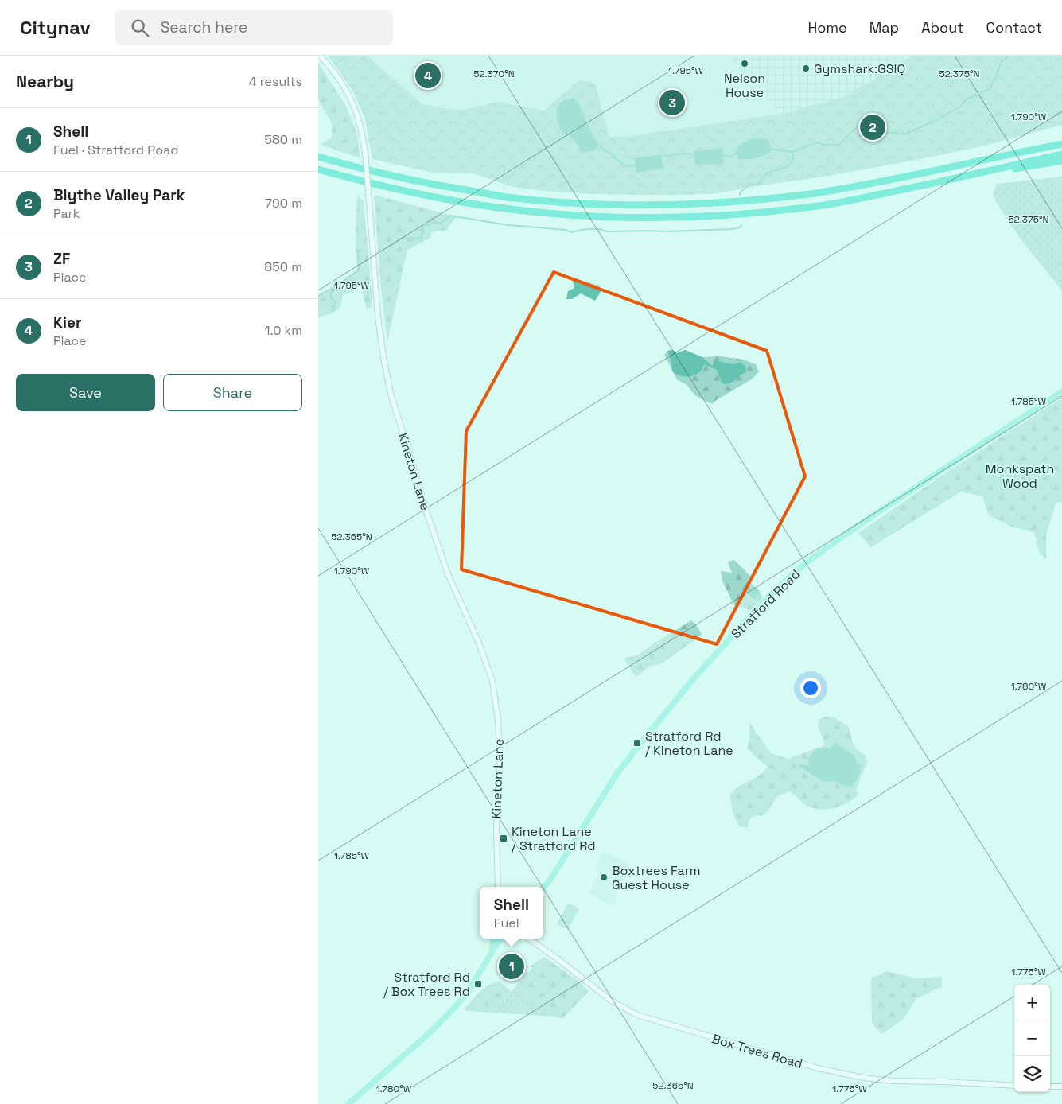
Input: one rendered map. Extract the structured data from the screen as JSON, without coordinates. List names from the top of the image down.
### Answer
{
  "streets": {
    "main road": ["Stratford Road"],
    "street": ["Kineton Lane", "Box Trees Road"]
  },
  "parks": ["Monkspath Wood"],
  "places": {
    "other": ["Nelson House", "Gymshark:GSIQ", "Boxtrees Farm Guest House"],
    "transit": ["Stratford Rd / Kineton Lane", "Kineton Lane / Stratford Rd", "Stratford Rd / Box Trees Rd"]
  },
  "page": {
    "header": "Citynav",
    "search": "Search here",
    "nav": [
      "Home",
      "Map",
      "About",
      "Contact"
    ],
    "heading": ["Nearby", "4 results"],
    "pins": [
      "4",
      "3",
      "2",
      "1"
    ],
    "list": [
      {
        "mark": "1",
        "name": "Shell",
        "note": "Fuel · Stratford Road",
        "value": "580 m"
      },
      {
        "mark": "2",
        "name": "Blythe Valley Park",
        "note": "Park",
        "value": "790 m"
      },
      {
        "mark": "3",
        "name": "ZF",
        "note": "Place",
        "value": "850 m"
      },
      {
        "mark": "4",
        "name": "Kier",
        "note": "Place",
        "value": "1.0 km"
      }
    ],
    "buttons": ["Save", "Share"],
    "popup": ["Shell", "Fuel"],
    "map_buttons": ["+", "−"]
  },
  "coordinates": [
    "1.795°W",
    "52.370°N",
    "52.375°N",
    "1.790°W",
    "1.785°W",
    "52.365°N",
    "1.780°W",
    "1.775°W"
  ]
}
